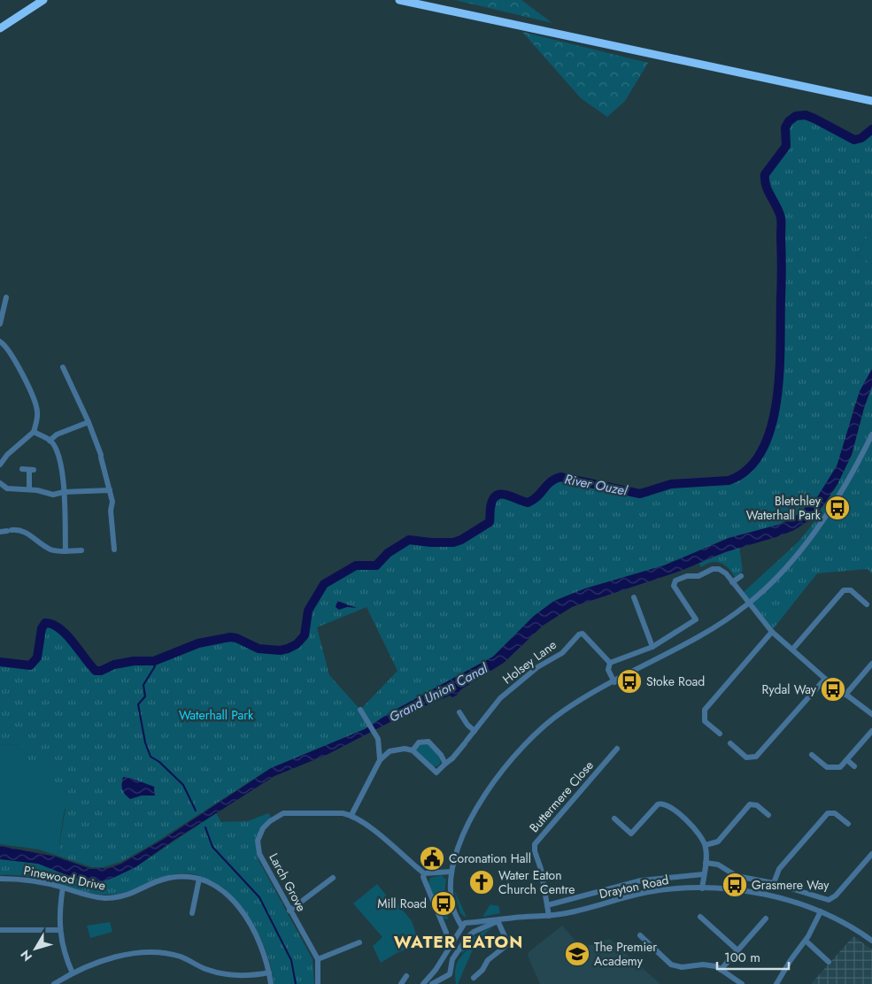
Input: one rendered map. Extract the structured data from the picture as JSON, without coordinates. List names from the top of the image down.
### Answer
{
  "streets": {
    "street": [
      "Holsey Lane",
      "Buttermere Close",
      "Pinewood Drive",
      "Larch Grove",
      "Drayton Road"
    ]
  },
  "crossings": [
    ["Buttermere Close", "Drayton Road"]
  ],
  "districts": ["WATER EATON"],
  "water": ["River Ouzel", "Grand Union Canal"],
  "parks": ["Waterhall Park"],
  "places": {
    "bus stop": [
      "Bletchley Waterhall Park",
      "Stoke Road",
      "Rydal Way",
      "Grasmere Way",
      "Mill Road"
    ],
    "public building": ["Coronation Hall"],
    "church": ["Water Eaton Church Centre"],
    "school or university": ["The Premier Academy"]
  },
  "scale_bar": "100 m",
  "north": "bottom left"
}
